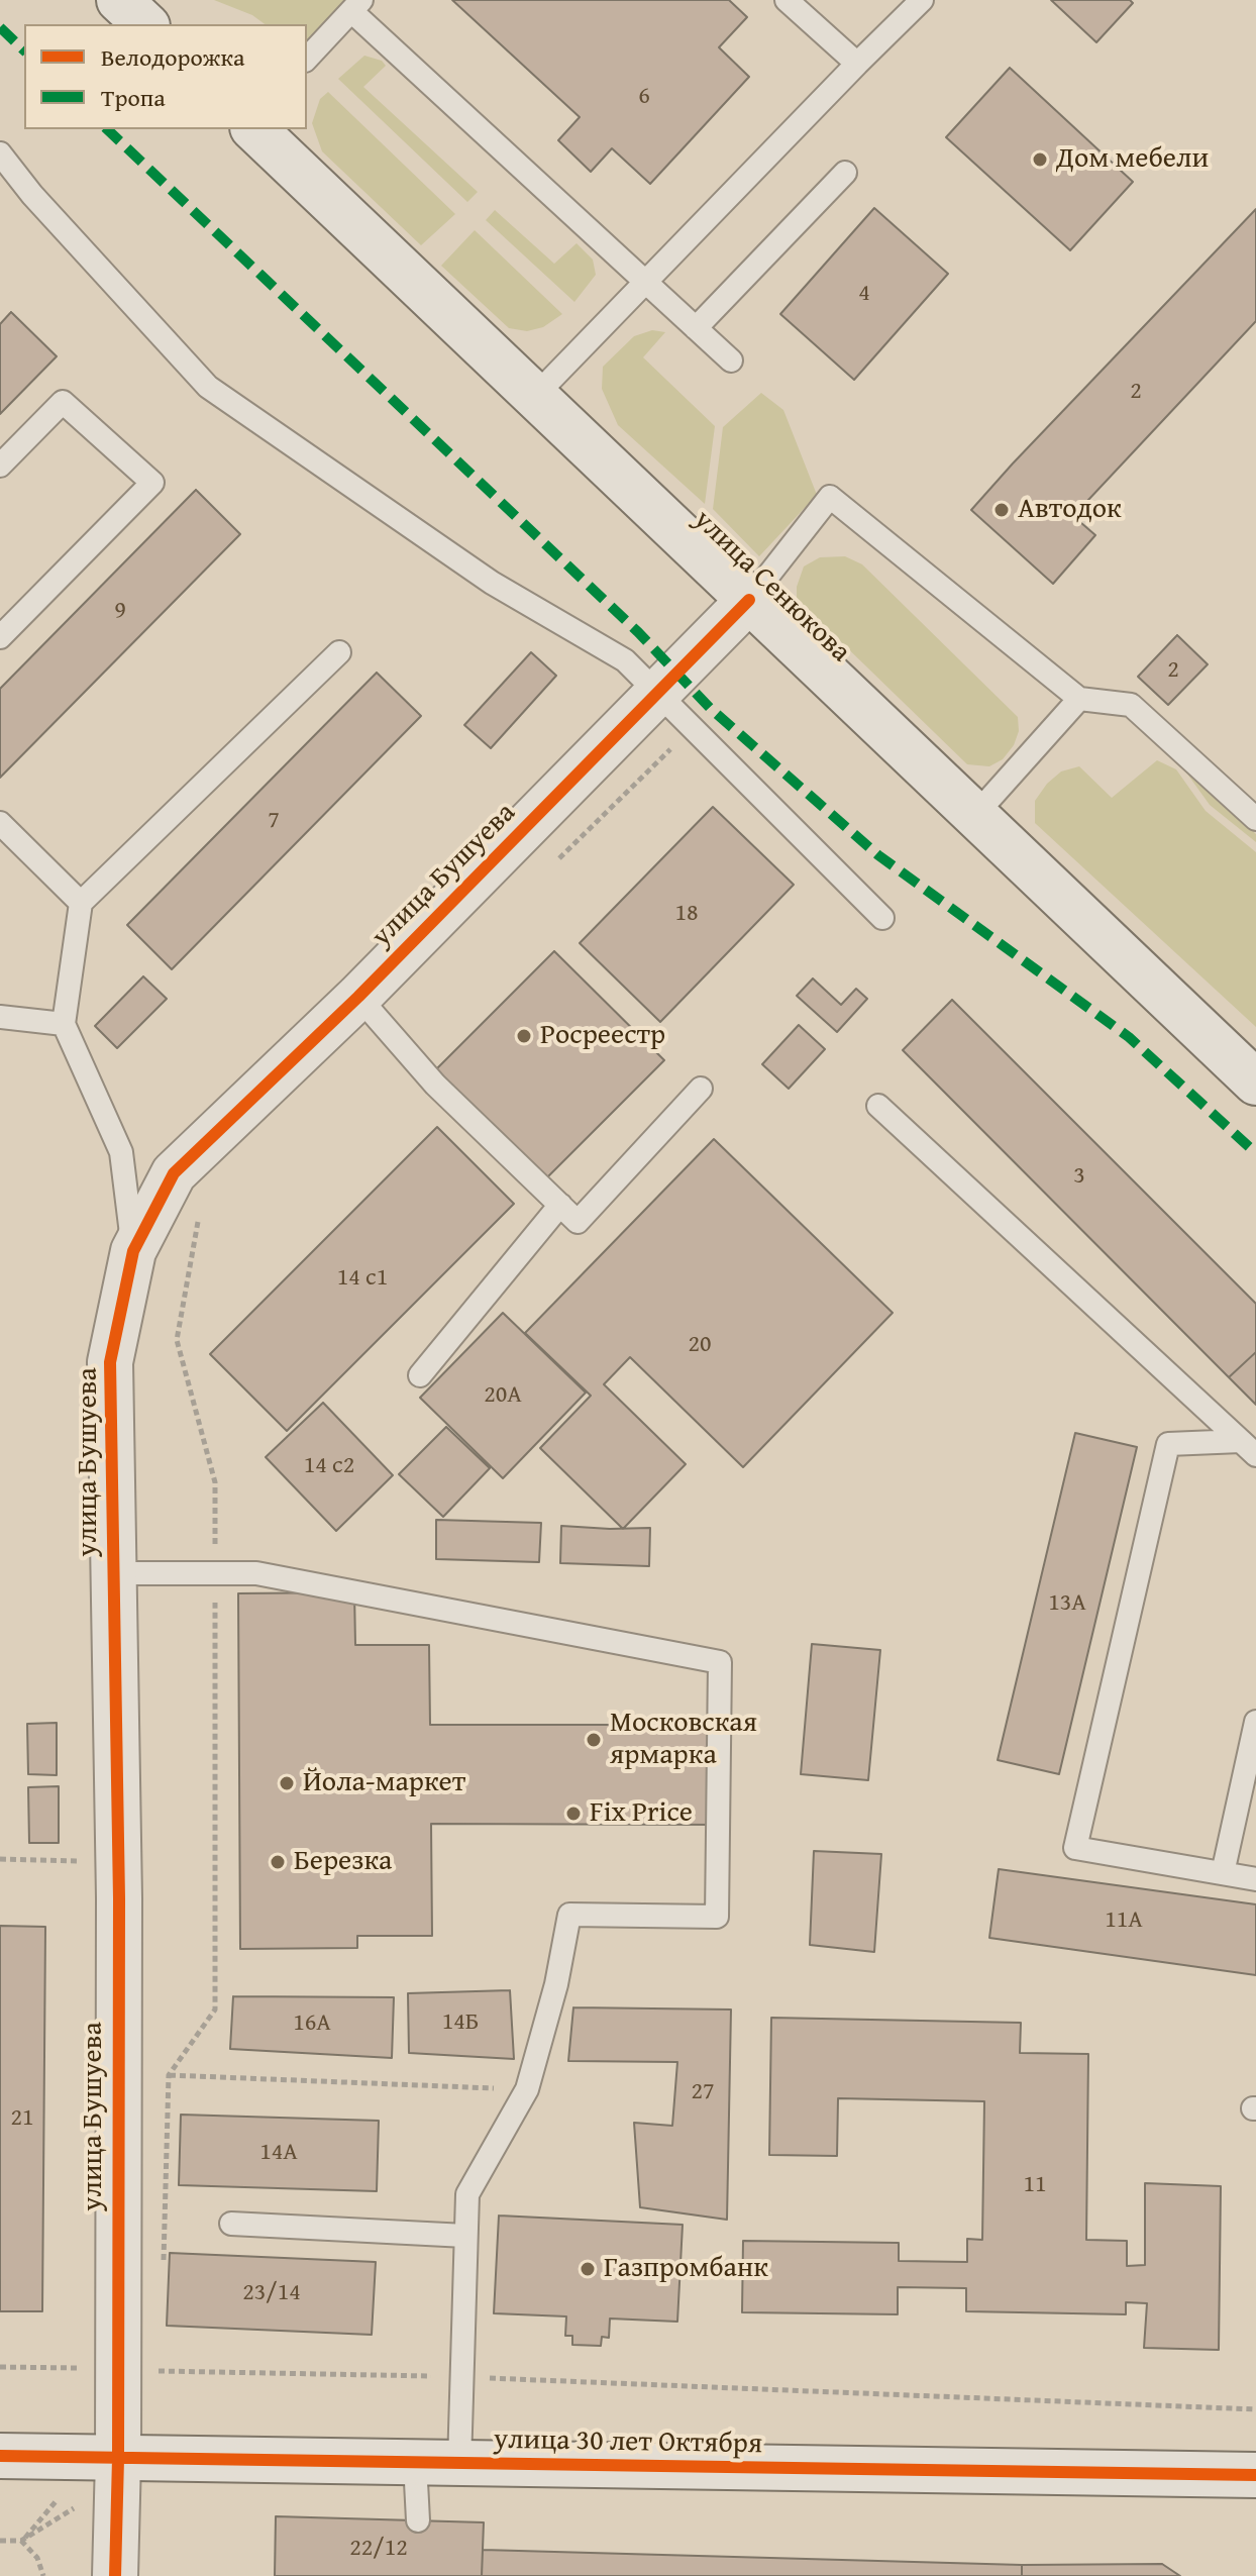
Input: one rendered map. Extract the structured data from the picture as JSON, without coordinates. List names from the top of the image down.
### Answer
{
  "streets": {
    "street": ["улица Сенюкова", "улица Бушуева", "улица 30 лет Октября"]
  },
  "crossings": [
    ["улица Сенюкова", "улица Бушуева"],
    ["улица Бушуева", "улица 30 лет Октября"]
  ],
  "places": [
    "Дом мебели",
    "Автодок",
    "Росреестр",
    "Московская ярмарка",
    "Йола-маркет",
    "Fix Price",
    "Березка",
    "Газпромбанк"
  ],
  "house_numbers": [
    "6",
    "4",
    "2",
    "9",
    "2",
    "7",
    "18",
    "3",
    "14 с1",
    "20",
    "20А",
    "14 с2",
    "13А",
    "11А",
    "14Б",
    "16А",
    "27",
    "21",
    "14А",
    "11",
    "23/14",
    "22/12"
  ],
  "legend": ["Велодорожка", "Тропа"]
}
